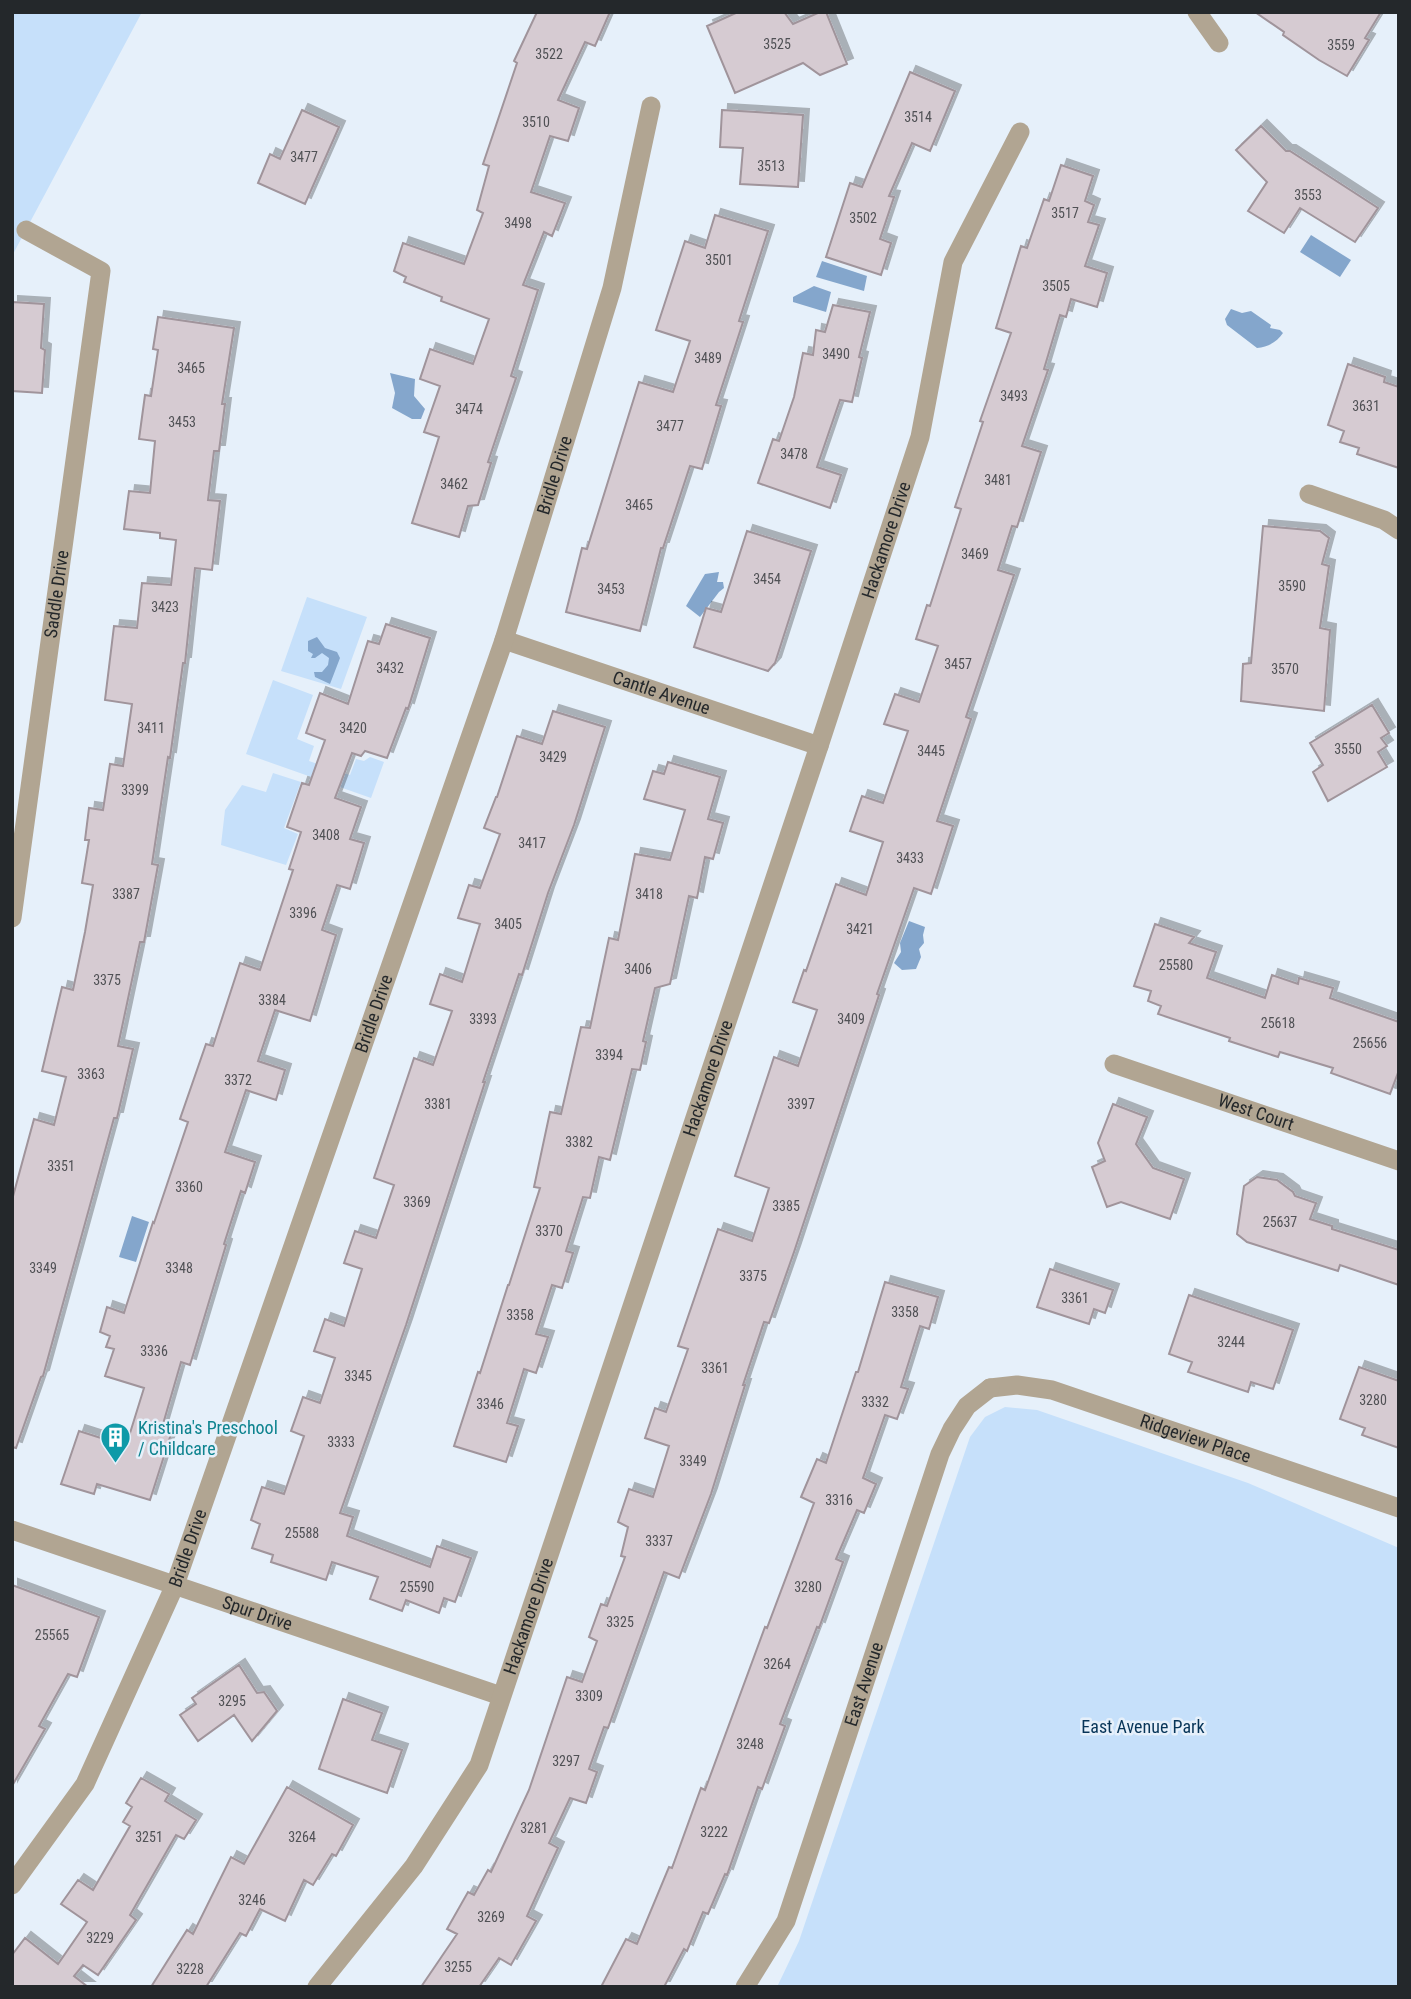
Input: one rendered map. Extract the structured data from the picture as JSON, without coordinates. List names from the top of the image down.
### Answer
{
  "streets": {
    "street": [
      "Bridle Drive",
      "Hackamore Drive",
      "Saddle Drive",
      "Cantle Avenue",
      "West Court",
      "Ridgeview Place",
      "Spur Drive",
      "East Avenue"
    ]
  },
  "crossings": [
    ["Bridle Drive", "Cantle Avenue"],
    ["Bridle Drive", "Spur Drive"],
    ["Hackamore Drive", "Cantle Avenue"],
    ["Hackamore Drive", "Spur Drive"],
    ["Ridgeview Place", "East Avenue"]
  ],
  "parks": ["East Avenue Park"],
  "places": {
    "building": ["Kristina's Preschool / Childcare"]
  },
  "house_numbers": [
    "3525",
    "3559",
    "3522",
    "3514",
    "3510",
    "3477",
    "3513",
    "3553",
    "3517",
    "3502",
    "3498",
    "3501",
    "3505",
    "3490",
    "3489",
    "3465",
    "3493",
    "3631",
    "3474",
    "3453",
    "3477",
    "3478",
    "3481",
    "3462",
    "3465",
    "3469",
    "3454",
    "3590",
    "3453",
    "3423",
    "3457",
    "3432",
    "3570",
    "3411",
    "3420",
    "3550",
    "3445",
    "3429",
    "3399",
    "3408",
    "3417",
    "3433",
    "3387",
    "3418",
    "3396",
    "3405",
    "3421",
    "25580",
    "3406",
    "3375",
    "3384",
    "3393",
    "3409",
    "25618",
    "25656",
    "3394",
    "3363",
    "3372",
    "3381",
    "3397",
    "3382",
    "3351",
    "3360",
    "3369",
    "3385",
    "25637",
    "3370",
    "3349",
    "3348",
    "3375",
    "3361",
    "3358",
    "3358",
    "3244",
    "3336",
    "3361",
    "3345",
    "3280",
    "3332",
    "3346",
    "3333",
    "3349",
    "3316",
    "25588",
    "3337",
    "25590",
    "3280",
    "3325",
    "25565",
    "3264",
    "3309",
    "3295",
    "3248",
    "3297",
    "3281",
    "3222",
    "3251",
    "3264",
    "3246",
    "3269",
    "3229",
    "3255",
    "3228"
  ]
}
